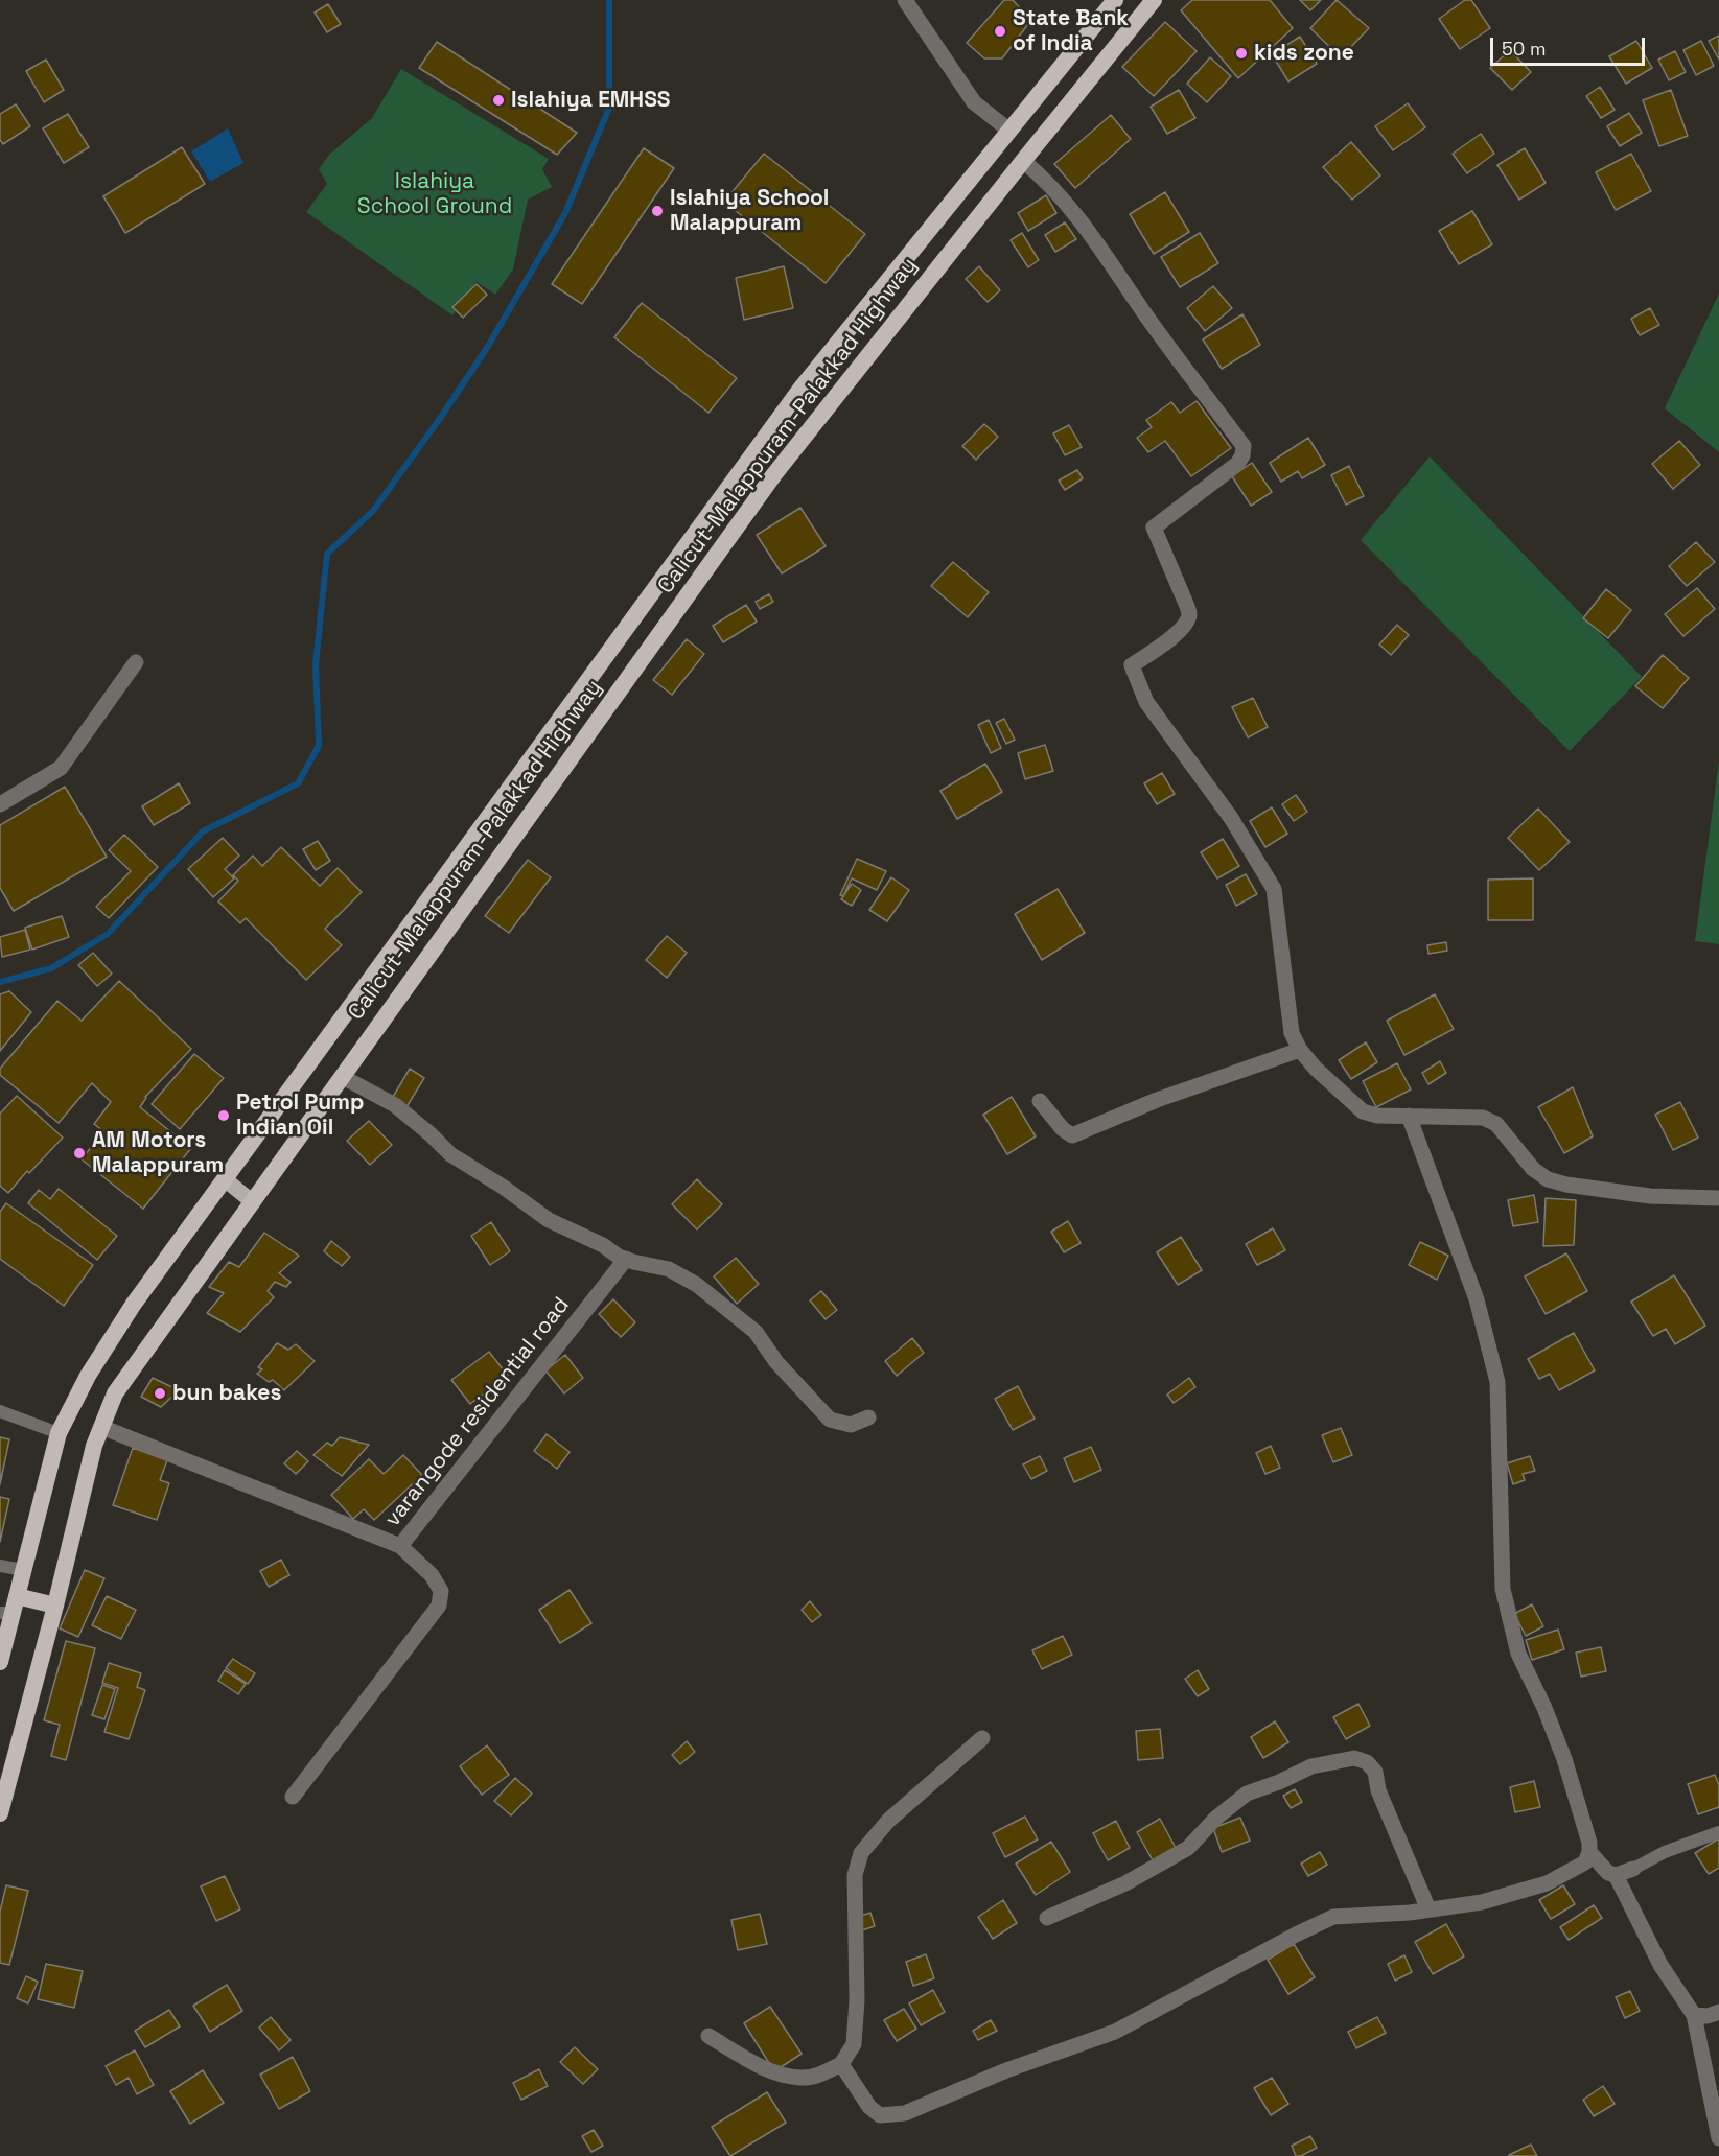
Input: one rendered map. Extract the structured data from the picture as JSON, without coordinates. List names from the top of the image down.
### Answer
{
  "streets": {
    "highway": ["Calicut-Malappuram-Palakkad Highway"],
    "street": ["varangode residential road"]
  },
  "crossings": [
    ["Calicut-Malappuram-Palakkad Highway", "varangode residential road"]
  ],
  "parks": ["Islahiya School Ground"],
  "places": [
    "State Bank of India",
    "kids zone",
    "Islahiya EMHSS",
    "Islahiya School Malappuram",
    "Petrol Pump Indian Oil",
    "AM Motors Malappuram",
    "bun bakes"
  ],
  "scale_bar": "50 m"
}
